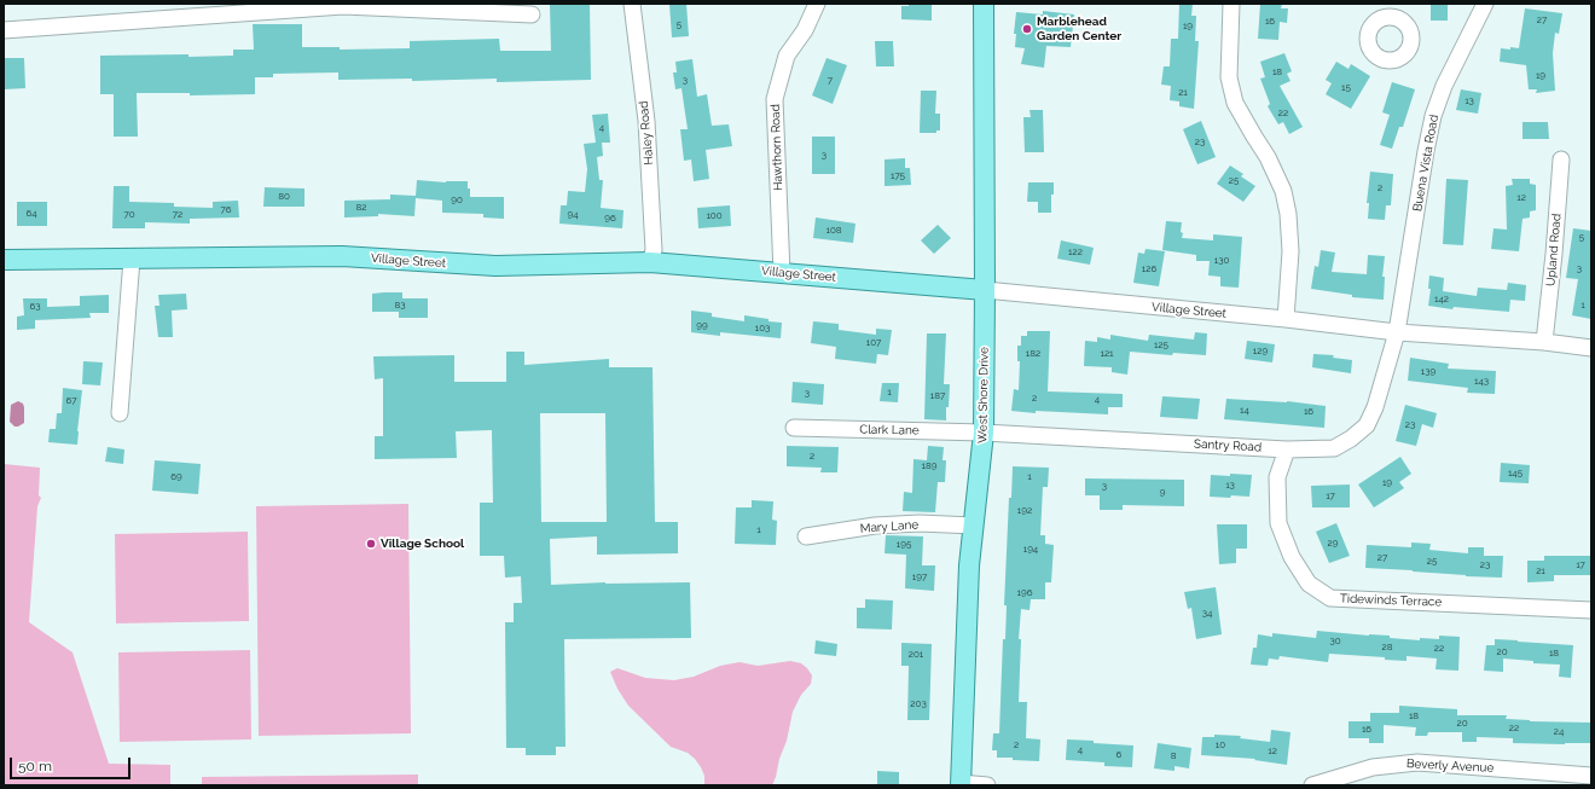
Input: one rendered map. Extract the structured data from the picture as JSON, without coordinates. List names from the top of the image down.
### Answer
{
  "streets": {
    "main road": ["Village Street", "West Shore Drive"],
    "street": [
      "Haley Road",
      "Hawthorn Road",
      "Buena Vista Road",
      "Upland Road",
      "Clark Lane",
      "Santry Road",
      "Mary Lane",
      "Tidewinds Terrace",
      "Beverly Avenue"
    ]
  },
  "crossings": [
    ["Haley Road", "Village Street"],
    ["Hawthorn Road", "Village Street"],
    ["Buena Vista Road", "Village Street"],
    ["Buena Vista Road", "Santry Road"],
    ["Upland Road", "Village Street"],
    ["Village Street", "West Shore Drive"],
    ["Village Street", "Santry Road"],
    ["West Shore Drive", "Clark Lane"],
    ["West Shore Drive", "Santry Road"],
    ["West Shore Drive", "Mary Lane"],
    ["Clark Lane", "Santry Road"],
    ["Santry Road", "Tidewinds Terrace"]
  ],
  "places": ["Marblehead Garden Center", "Village School"],
  "house_numbers": [
    "27",
    "16",
    "5",
    "19",
    "18",
    "19",
    "3",
    "7",
    "15",
    "21",
    "13",
    "22",
    "4",
    "23",
    "3",
    "175",
    "25",
    "2",
    "80",
    "12",
    "90",
    "82",
    "76",
    "64",
    "70",
    "72",
    "94",
    "100",
    "96",
    "108",
    "5",
    "122",
    "130",
    "126",
    "3",
    "142",
    "83",
    "1",
    "63",
    "99",
    "103",
    "107",
    "125",
    "129",
    "182",
    "121",
    "139",
    "143",
    "1",
    "3",
    "187",
    "2",
    "4",
    "67",
    "14",
    "16",
    "23",
    "2",
    "189",
    "145",
    "69",
    "1",
    "19",
    "13",
    "3",
    "9",
    "17",
    "192",
    "1",
    "29",
    "195",
    "194",
    "27",
    "25",
    "23",
    "17",
    "21",
    "197",
    "196",
    "34",
    "30",
    "28",
    "22",
    "20",
    "18",
    "201",
    "203",
    "18",
    "20",
    "22",
    "16",
    "24",
    "2",
    "10",
    "4",
    "12",
    "6",
    "8"
  ],
  "scale_bar": "50 m"
}
